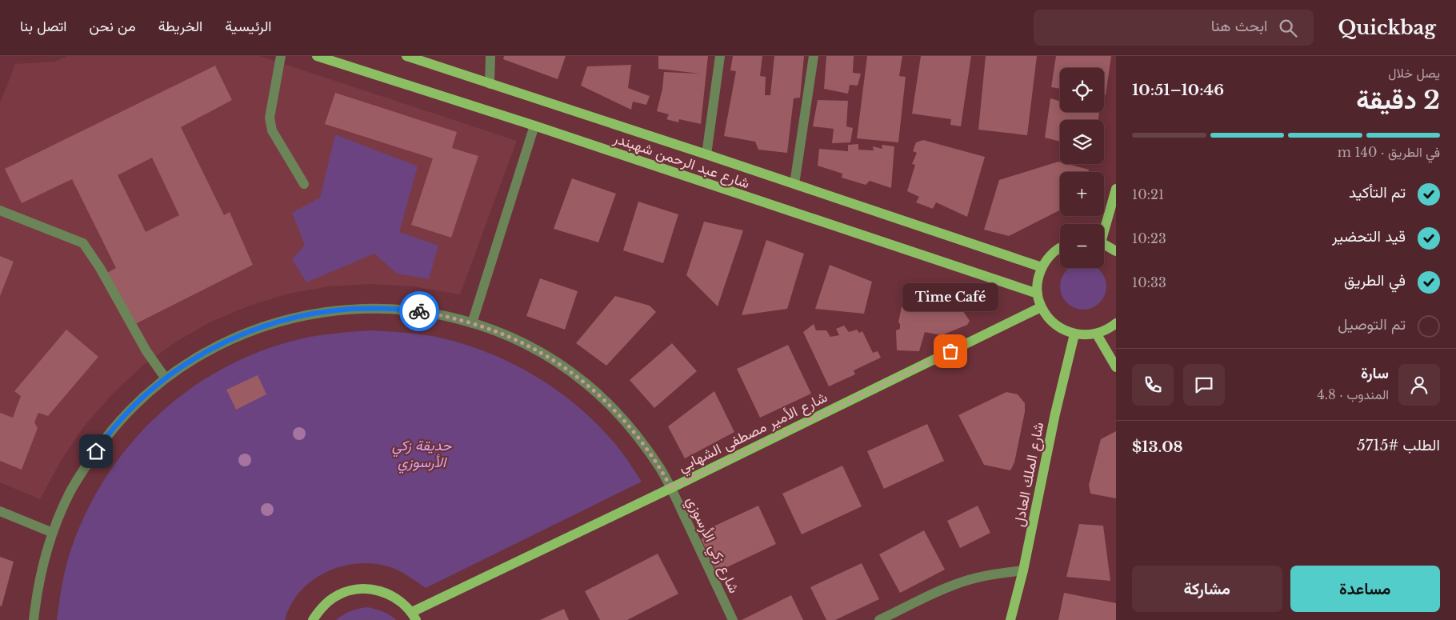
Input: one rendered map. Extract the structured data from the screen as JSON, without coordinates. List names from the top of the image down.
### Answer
{
  "streets": {
    "main road": ["شارع عبد الرحمن شهبندر", "شارع الأمير مصطفى الشهابي", "شارع الملك العادل"],
    "street": ["شارع زكي الأرسوزي"]
  },
  "crossings": [
    ["شارع الأمير مصطفى الشهابي", "شارع زكي الأرسوزي"]
  ],
  "parks": ["حديقة زكي الأرسوزي"],
  "places": ["Time Café"],
  "page": {
    "header": "Quickbag",
    "search": "ابحث هنا",
    "nav": [
      "الرئيسية",
      "الخريطة",
      "من نحن",
      "اتصل بنا"
    ],
    "heading": ["2 دقيقة", "يصل خلال", "10:46–10:51"],
    "panel": [
      "سارة",
      "المندوب · 4.8",
      "الطلب #5715",
      "$13.08"
    ],
    "map_buttons": ["+", "−"],
    "bar": "في الطريق · 140 m",
    "list": [
      ["تم التأكيد", "10:21"],
      ["قيد التحضير", "10:23"],
      ["في الطريق", "10:33"],
      "تم التوصيل"
    ],
    "bubble": "Time Café",
    "buttons": ["مساعدة", "مشاركة"]
  }
}
